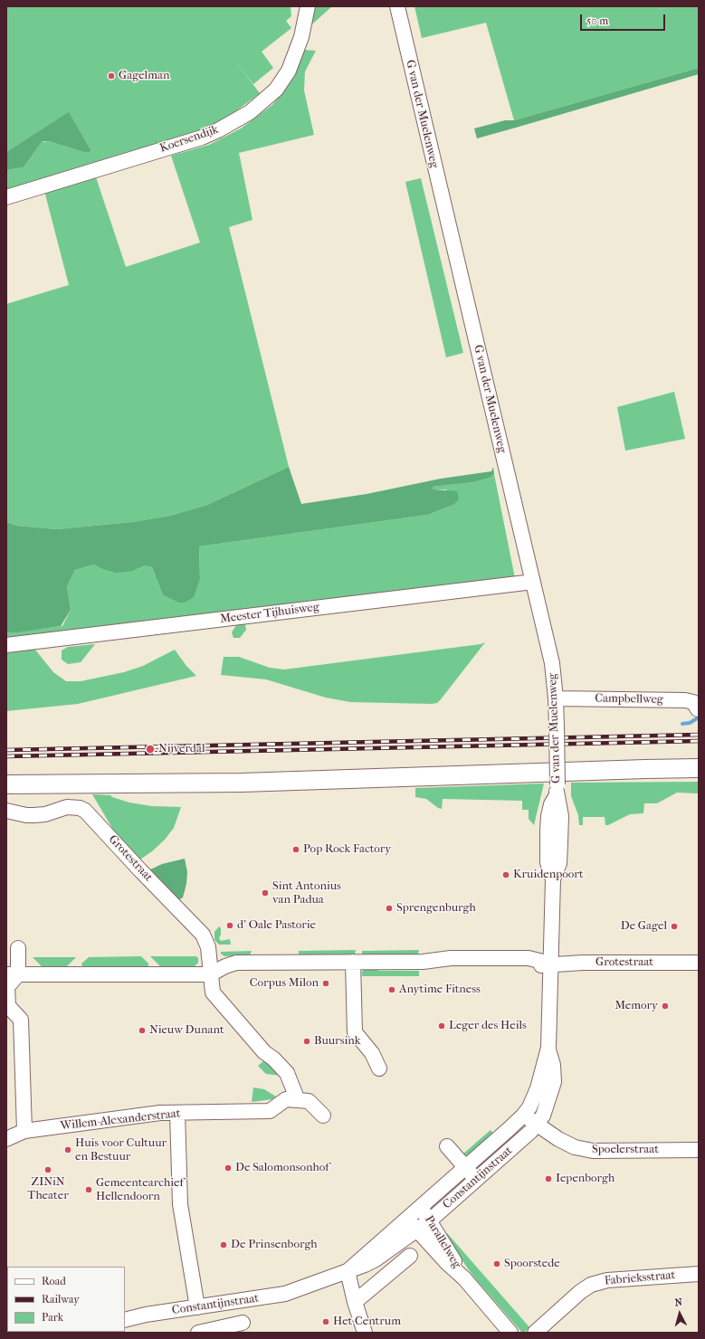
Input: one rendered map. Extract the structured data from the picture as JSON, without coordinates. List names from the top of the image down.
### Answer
{
  "streets": {
    "street": [
      "G van der Muelenweg",
      "Koersendijk",
      "Meester Tijhuisweg",
      "Campbellweg",
      "Grotestraat",
      "Willem-Alexanderstraat",
      "Spoelerstraat",
      "Constantijnstraat",
      "Parallelweg",
      "Fabrieksstraat"
    ]
  },
  "crossings": [
    ["G van der Muelenweg", "Meester Tijhuisweg"],
    ["G van der Muelenweg", "Campbellweg"],
    ["G van der Muelenweg", "Grotestraat"],
    ["G van der Muelenweg", "Constantijnstraat"],
    ["Grotestraat", "Constantijnstraat"],
    ["Spoelerstraat", "Constantijnstraat"],
    ["Constantijnstraat", "Parallelweg"]
  ],
  "places": [
    "Gagelman",
    "Nijverdal",
    "Pop Rock Factory",
    "Kruidenpoort",
    "Sint Antonius van Padua",
    "Sprengenburgh",
    "d' Oale Pastorie",
    "De Gagel",
    "Corpus Milon",
    "Anytime Fitness",
    "Memory",
    "Leger des Heils",
    "Nieuw Dunant",
    "Buursink",
    "Huis voor Cultuur en Bestuur",
    "De Salomonsonhof",
    "ZINiN Theater",
    "Iepenborgh",
    "Gemeentearchief Hellendoorn",
    "De Prinsenborgh",
    "Spoorstede",
    "Het Centrum"
  ],
  "legend": ["Road", "Railway", "Park"],
  "scale_bar": "50 m",
  "north": "top"
}
